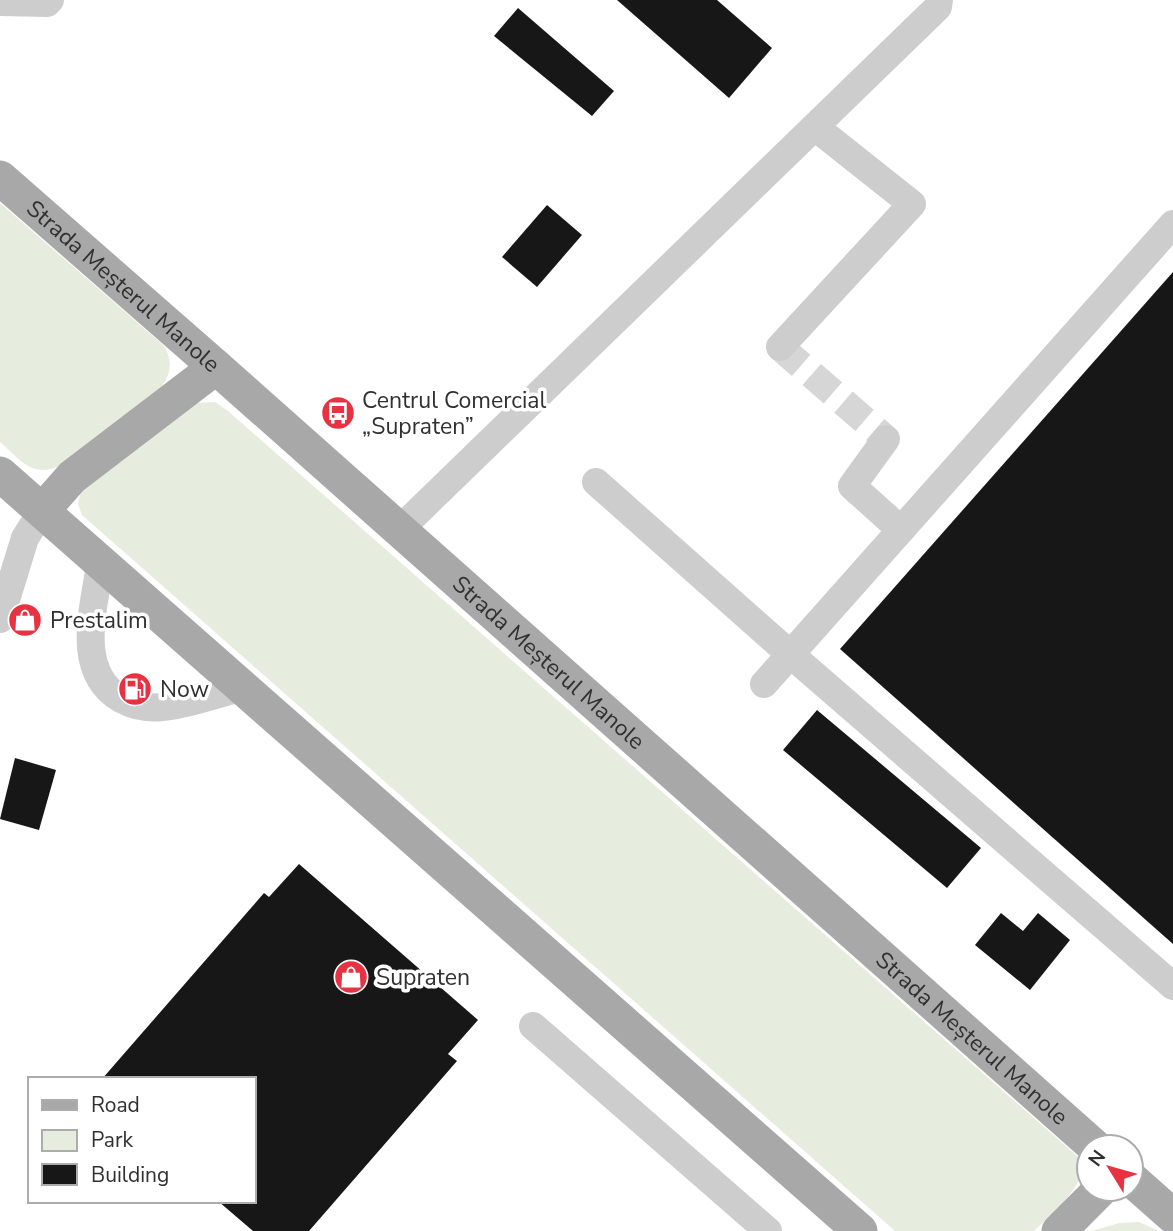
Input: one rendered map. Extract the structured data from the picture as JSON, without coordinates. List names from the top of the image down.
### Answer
{
  "streets": {
    "main road": ["Strada Meșterul Manole"]
  },
  "places": {
    "bus stop": ["Centrul Comercial „Supraten”"],
    "shop": ["Prestalim", "Supraten"],
    "fuel station": ["Now"]
  },
  "legend": ["Road", "Park", "Building"],
  "north": "top left"
}
